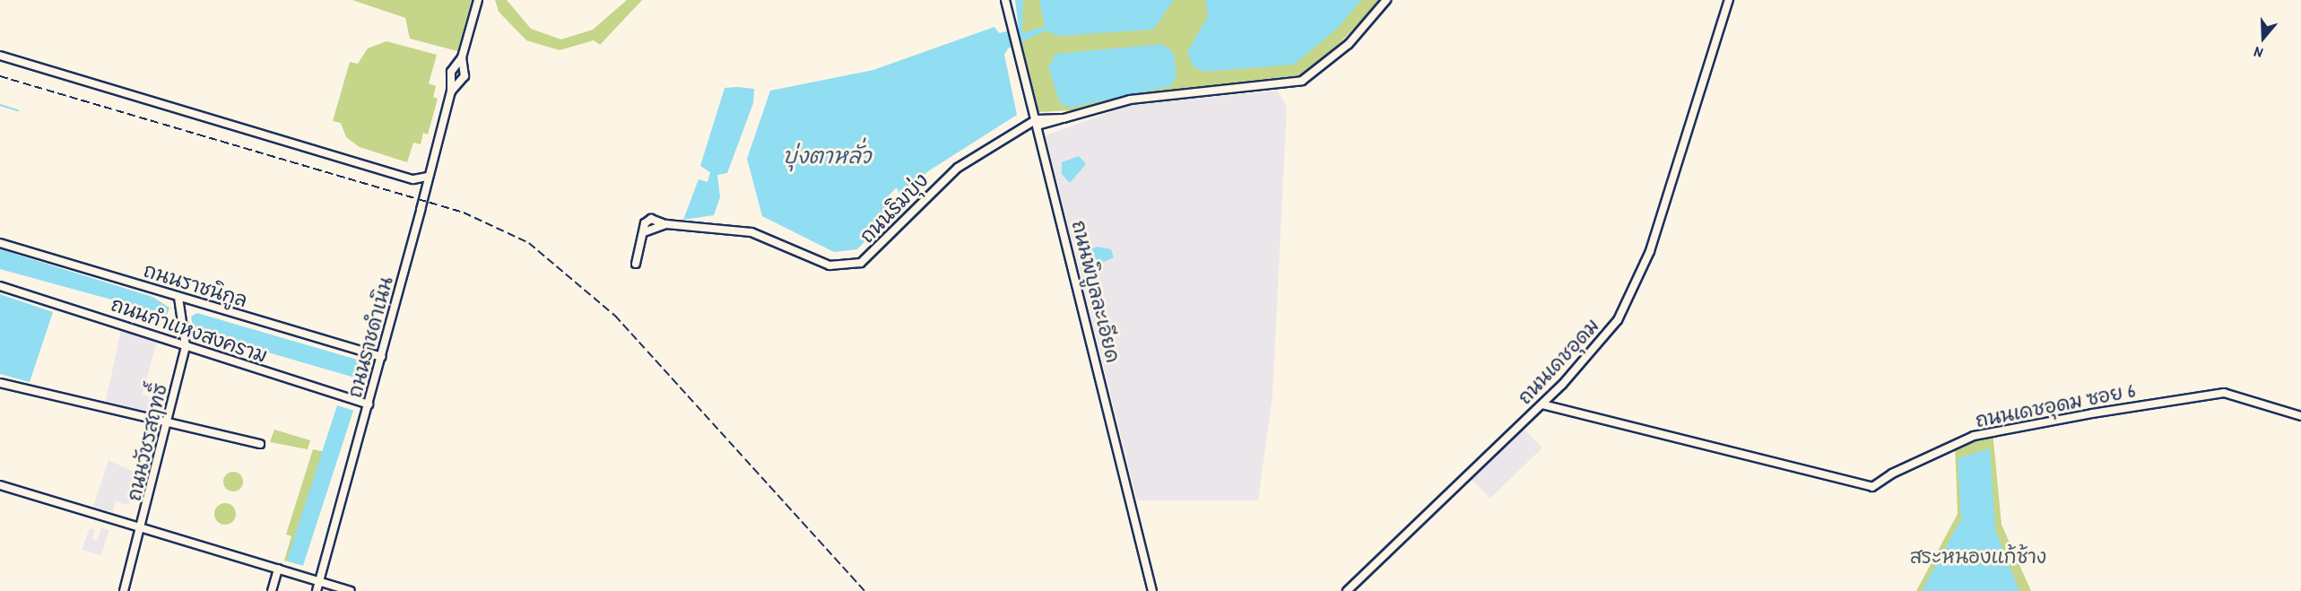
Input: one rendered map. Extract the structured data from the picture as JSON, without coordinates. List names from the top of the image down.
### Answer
{
  "streets": {
    "street": [
      "ถนนริมบุ่ง",
      "ถนนราชนิกูล",
      "ถนนพิบูลละเอียด",
      "ถนนกำแหงสงคราม",
      "ถนนราชดำเนิน",
      "ถนนเดชอุดม",
      "ถนนเดชอุดม ซอย 6",
      "ถนนวัชรสฤทธิ์"
    ]
  },
  "crossings": [
    ["ถนนริมบุ่ง", "ถนนพิบูลละเอียด"],
    ["ถนนราชนิกูล", "ถนนราชดำเนิน"],
    ["ถนนราชนิกูล", "ถนนวัชรสฤทธิ์"],
    ["ถนนกำแหงสงคราม", "ถนนราชดำเนิน"],
    ["ถนนกำแหงสงคราม", "ถนนวัชรสฤทธิ์"],
    ["ถนนเดชอุดม", "ถนนเดชอุดม ซอย 6"]
  ],
  "water": ["บุ่งตาหลั่ว"],
  "parks": ["สระหนองแก้ช้าง"],
  "north": "bottom"
}
